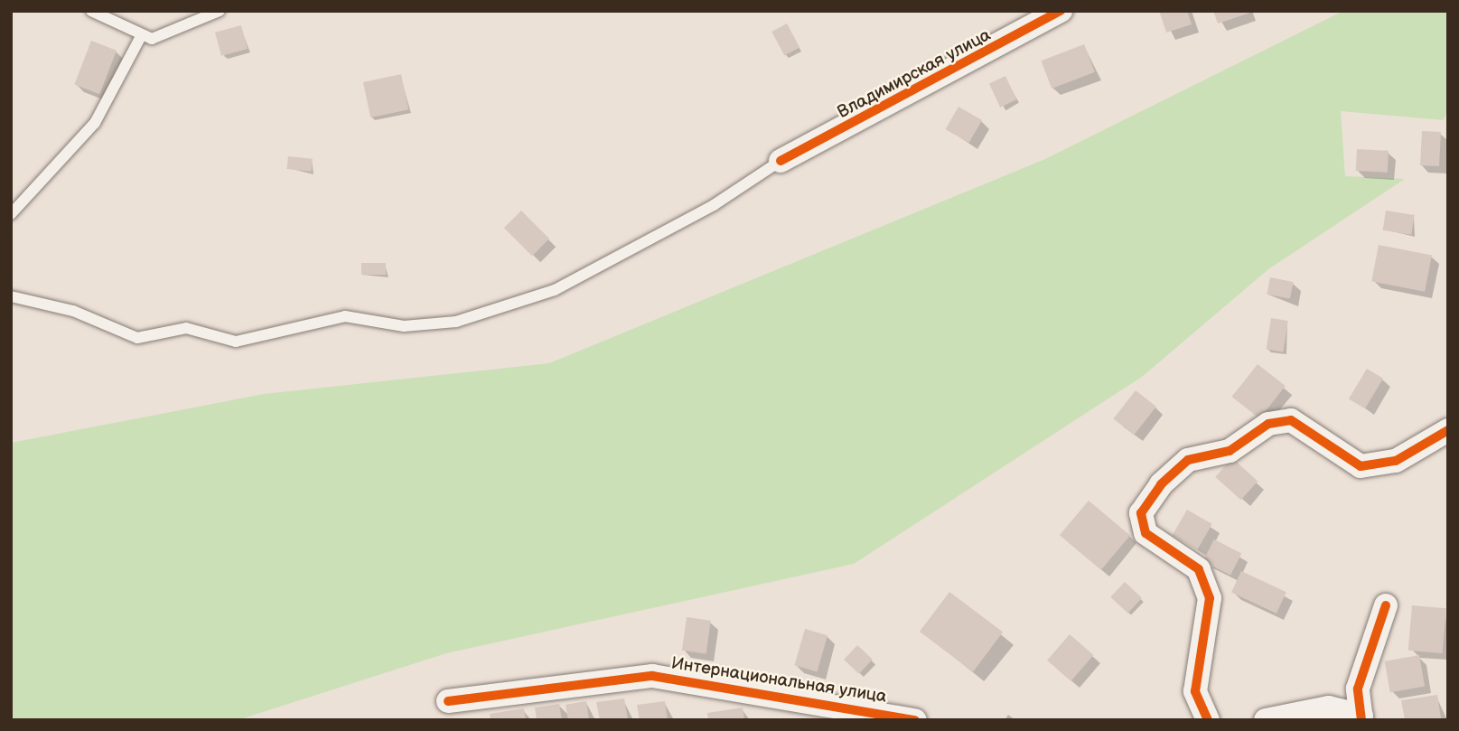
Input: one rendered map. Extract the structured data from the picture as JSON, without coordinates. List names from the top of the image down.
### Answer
{
  "streets": {
    "street": ["Владимирская улица", "Интернациональная улица"]
  }
}
